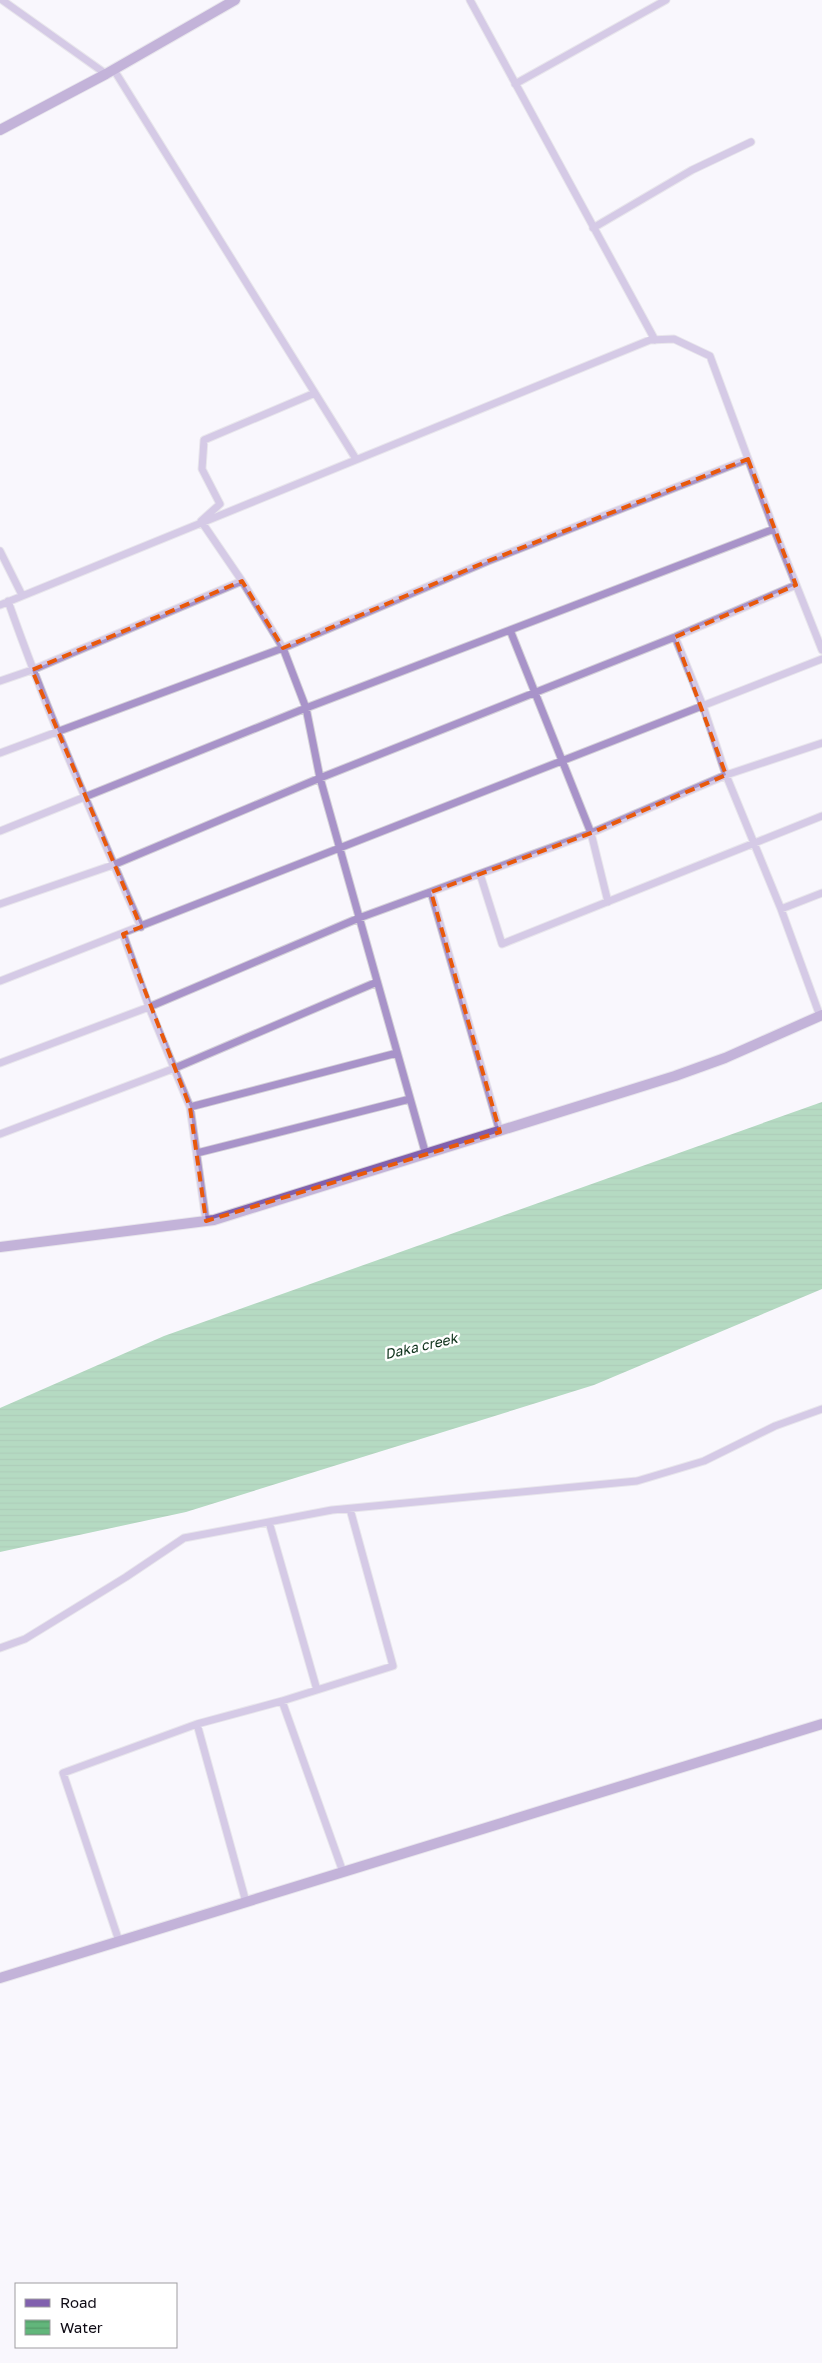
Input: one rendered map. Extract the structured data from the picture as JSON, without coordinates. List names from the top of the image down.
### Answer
{
  "water": ["Daka creek"],
  "legend": ["Road", "Water"]
}
